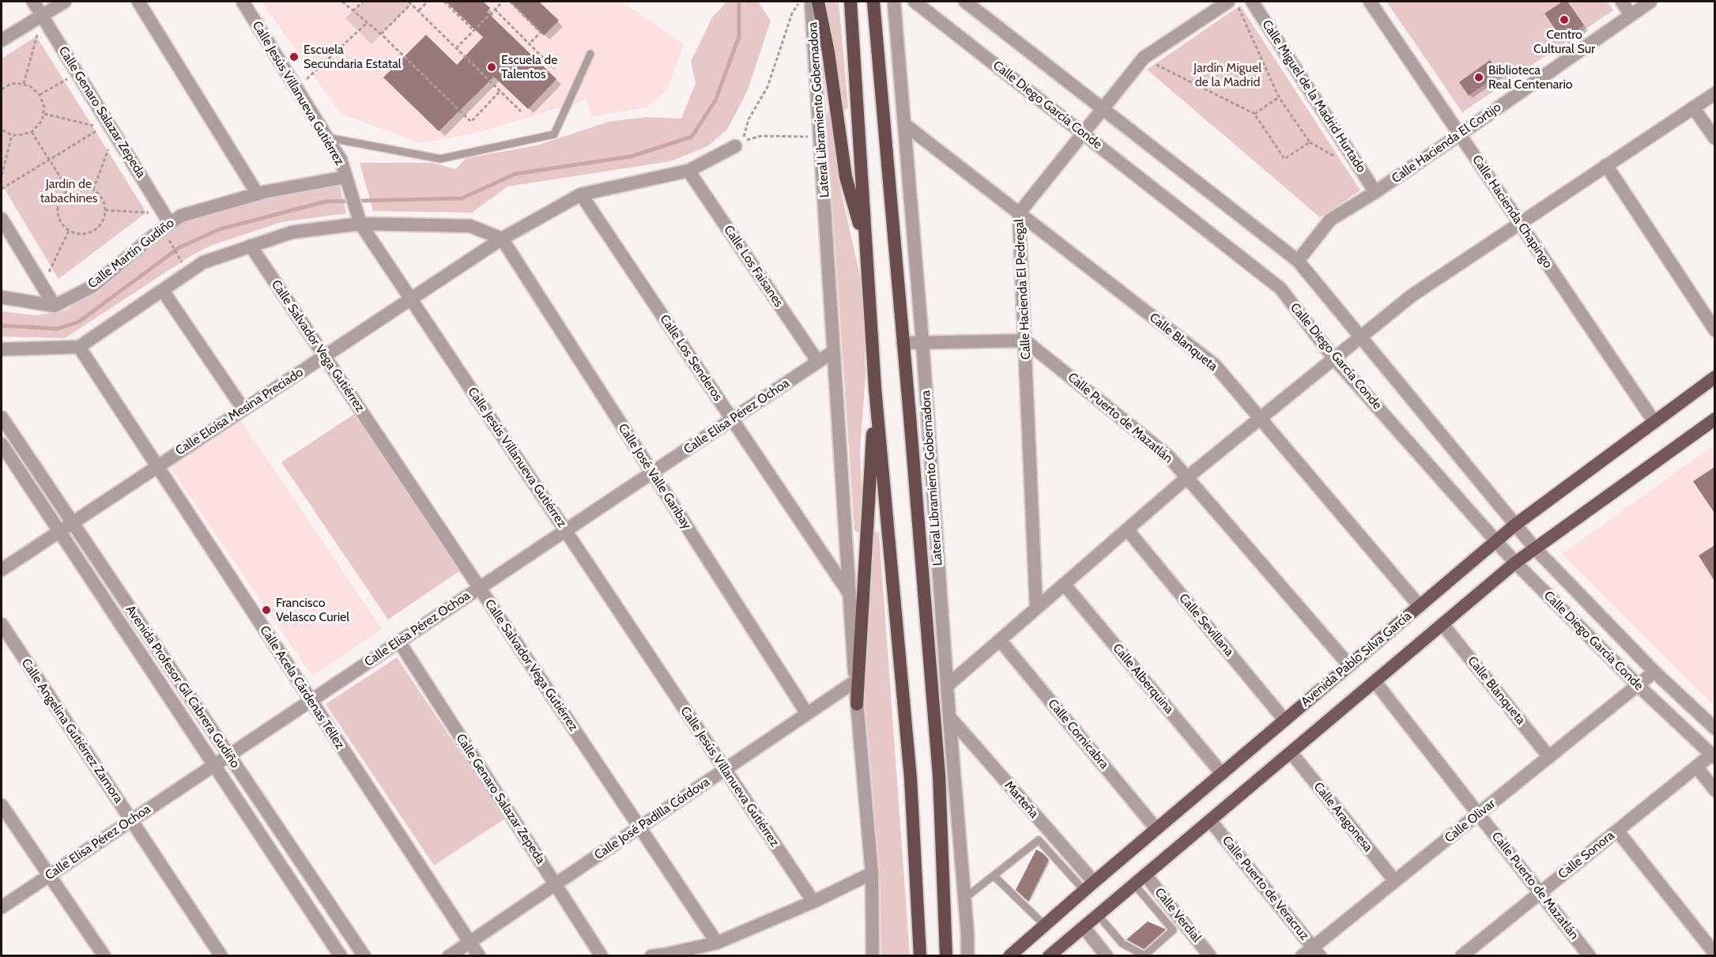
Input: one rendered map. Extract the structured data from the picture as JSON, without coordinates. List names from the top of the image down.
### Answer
{
  "streets": {
    "main road": ["Avenida Pablo Silva García"],
    "street": [
      "Calle Jesús Villanueva Gutiérrez",
      "Calle Miguel de la Madrid Hurtado",
      "Calle Diego García Conde",
      "Lateral Libramiento Gobernadora",
      "Calle Genaro Salazar Zepeda",
      "Calle Hacienda El Cortijo",
      "Calle Hacienda Chapingo",
      "Calle Martín Gudiño",
      "Calle Los Faisanes",
      "Calle Hacienda El Pedregal",
      "Calle Blanqueta",
      "Calle Salvador Vega Gutiérrez",
      "Calle Los Senderos",
      "Calle Eloísa Mesina Preciado",
      "Calle Elisa Pérez Ochoa",
      "Calle Puerto de Mazatlán",
      "Calle José Valle Garibay",
      "Calle Sevillana",
      "Calle Alberquina",
      "Avenida Profesor Gil Cabrera Gudiño",
      "Calle Acela Cárdenas Téllez",
      "Calle Angelina Gutiérrez Zamora",
      "Calle Cornicabra",
      "Marteña",
      "Calle Aragonesa",
      "Calle José Padilla Córdova",
      "Calle Olivar",
      "Calle Sonora",
      "Calle Puerto de Veracruz",
      "Calle Verdial"
    ]
  },
  "crossings": [
    ["Calle Jesús Villanueva Gutiérrez", "Calle Martín Gudiño"],
    ["Calle Jesús Villanueva Gutiérrez", "Calle Eloísa Mesina Preciado"],
    ["Calle Jesús Villanueva Gutiérrez", "Calle Elisa Pérez Ochoa"],
    ["Calle Jesús Villanueva Gutiérrez", "Calle José Padilla Córdova"],
    ["Calle Miguel de la Madrid Hurtado", "Calle Hacienda El Cortijo"],
    ["Calle Diego García Conde", "Calle Hacienda El Cortijo"],
    ["Calle Diego García Conde", "Calle Hacienda El Pedregal"],
    ["Calle Diego García Conde", "Avenida Pablo Silva García"],
    ["Calle Diego García Conde", "Calle Olivar"],
    ["Calle Diego García Conde", "Calle Sonora"],
    ["Lateral Libramiento Gobernadora", "Calle Blanqueta"],
    ["Lateral Libramiento Gobernadora", "Calle Los Senderos"],
    ["Lateral Libramiento Gobernadora", "Calle Elisa Pérez Ochoa"],
    ["Lateral Libramiento Gobernadora", "Marteña"],
    ["Lateral Libramiento Gobernadora", "Calle José Padilla Córdova"],
    ["Calle Genaro Salazar Zepeda", "Calle Martín Gudiño"],
    ["Calle Genaro Salazar Zepeda", "Calle Elisa Pérez Ochoa"],
    ["Calle Genaro Salazar Zepeda", "Calle José Padilla Córdova"],
    ["Calle Hacienda El Cortijo", "Calle Hacienda Chapingo"],
    ["Calle Hacienda Chapingo", "Avenida Pablo Silva García"],
    ["Calle Los Faisanes", "Calle Eloísa Mesina Preciado"],
    ["Calle Los Faisanes", "Calle Elisa Pérez Ochoa"],
    ["Calle Hacienda El Pedregal", "Calle Blanqueta"],
    ["Calle Hacienda El Pedregal", "Calle Puerto de Mazatlán"],
    ["Calle Blanqueta", "Avenida Pablo Silva García"],
    ["Calle Blanqueta", "Calle Olivar"],
    ["Calle Salvador Vega Gutiérrez", "Calle Eloísa Mesina Preciado"],
    ["Calle Salvador Vega Gutiérrez", "Calle Elisa Pérez Ochoa"],
    ["Calle Salvador Vega Gutiérrez", "Calle José Padilla Córdova"],
    ["Calle Los Senderos", "Calle Eloísa Mesina Preciado"],
    ["Calle Los Senderos", "Calle Elisa Pérez Ochoa"],
    ["Calle Eloísa Mesina Preciado", "Calle José Valle Garibay"],
    ["Calle Eloísa Mesina Preciado", "Avenida Profesor Gil Cabrera Gudiño"],
    ["Calle Eloísa Mesina Preciado", "Calle Acela Cárdenas Téllez"],
    ["Calle Elisa Pérez Ochoa", "Calle José Valle Garibay"],
    ["Calle Elisa Pérez Ochoa", "Avenida Profesor Gil Cabrera Gudiño"],
    ["Calle Elisa Pérez Ochoa", "Calle Acela Cárdenas Téllez"],
    ["Calle Elisa Pérez Ochoa", "Calle Angelina Gutiérrez Zamora"],
    ["Calle Puerto de Mazatlán", "Avenida Pablo Silva García"],
    ["Calle Puerto de Mazatlán", "Calle Olivar"],
    ["Calle Puerto de Mazatlán", "Calle Sonora"],
    ["Calle José Valle Garibay", "Calle José Padilla Córdova"],
    ["Calle Sevillana", "Avenida Pablo Silva García"],
    ["Avenida Pablo Silva García", "Calle Alberquina"],
    ["Avenida Pablo Silva García", "Calle Cornicabra"],
    ["Avenida Pablo Silva García", "Marteña"],
    ["Calle Acela Cárdenas Téllez", "Calle José Padilla Córdova"],
    ["Calle Aragonesa", "Calle Olivar"],
    ["Calle Olivar", "Calle Puerto de Veracruz"]
  ],
  "parks": ["Jardín Miguel de la Madrid", "Jardin de tabachines"],
  "places": [
    "Centro Cultural Sur",
    "Escuela Secundaria Estatal",
    "Escuela de Talentos",
    "Biblioteca Real Centenario",
    "Francisco Velasco Curiel"
  ]
}
